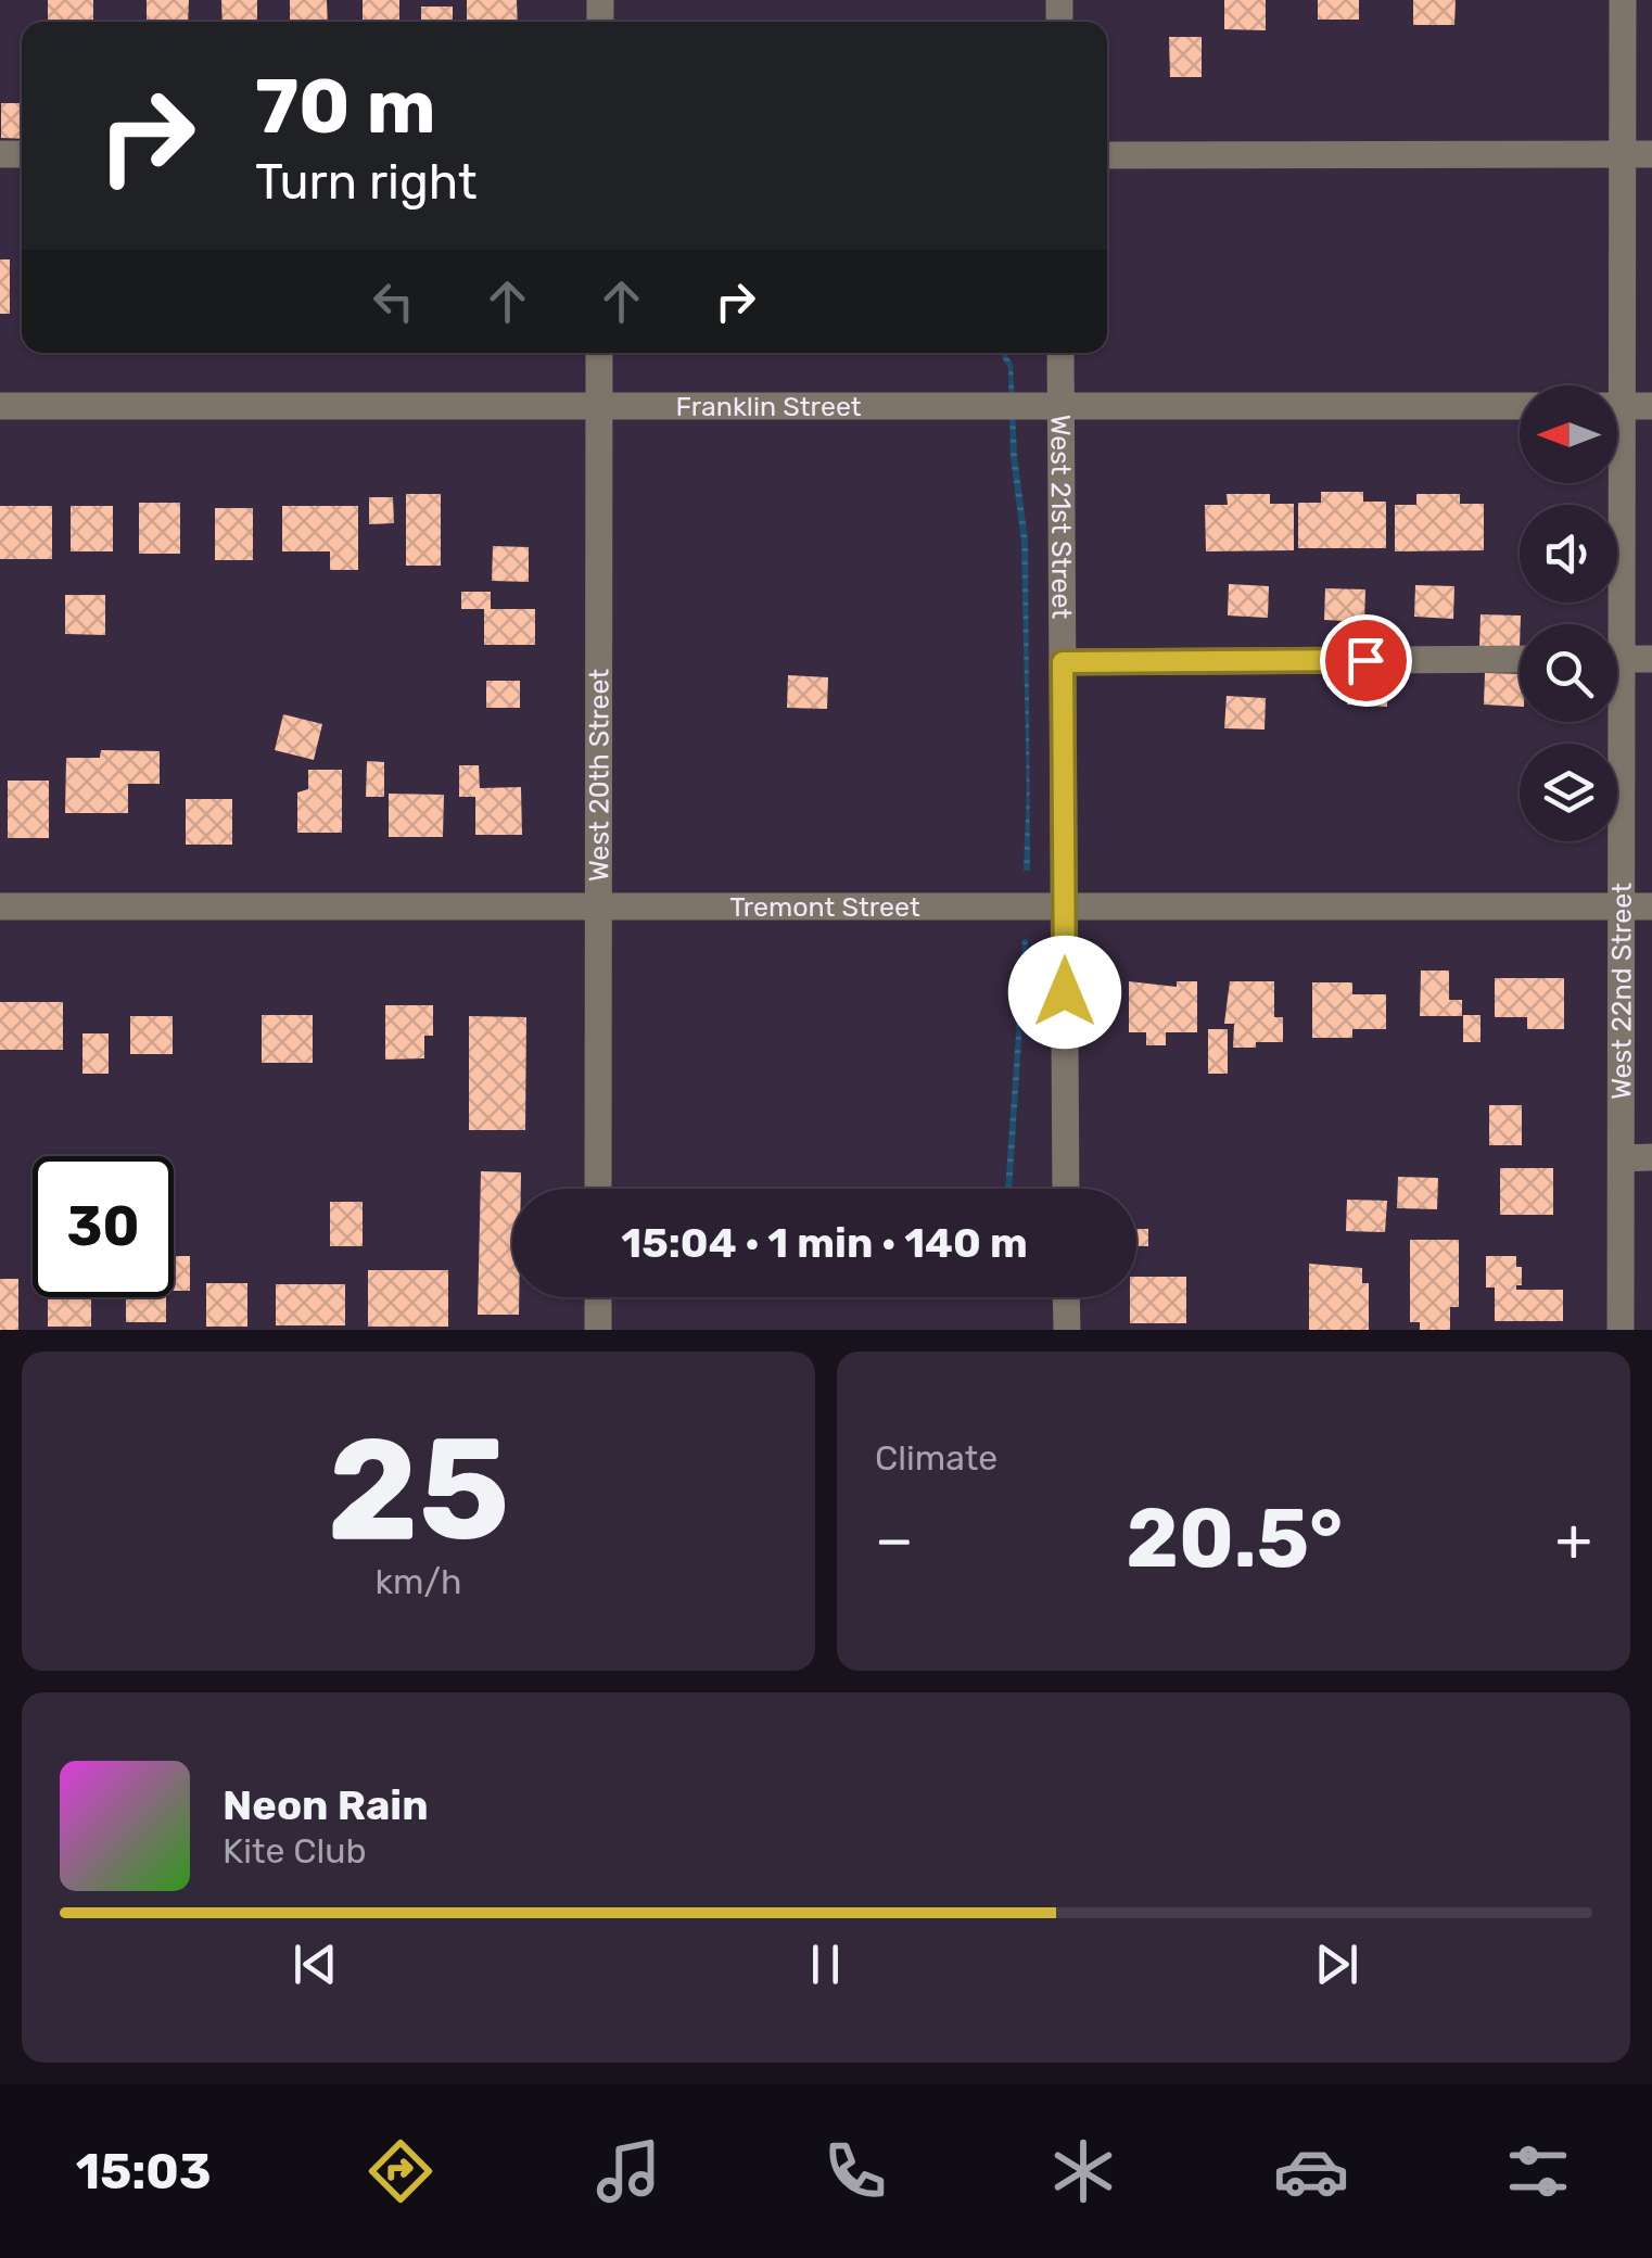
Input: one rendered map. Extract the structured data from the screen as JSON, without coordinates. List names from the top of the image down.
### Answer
{
  "streets": {
    "street": [
      "Franklin Street",
      "West 21st Street",
      "West 20th Street",
      "Tremont Street",
      "West 22nd Street"
    ]
  },
  "crossings": [
    ["Franklin Street", "West 21st Street"],
    ["Franklin Street", "West 20th Street"],
    ["West 21st Street", "Tremont Street"],
    ["West 20th Street", "Tremont Street"],
    ["Tremont Street", "West 22nd Street"]
  ],
  "north": "left",
  "page": {
    "turn": ["70 m", "Turn right"],
    "limit": "30",
    "trip": "15:04 · 1 min · 140 m",
    "tile": [
      ["25", "km/h"],
      "Climate"
    ],
    "heat": ["−", "20.5°", "+"],
    "song": ["Neon Rain", "Kite Club"],
    "tabs": "15:03"
  }
}
